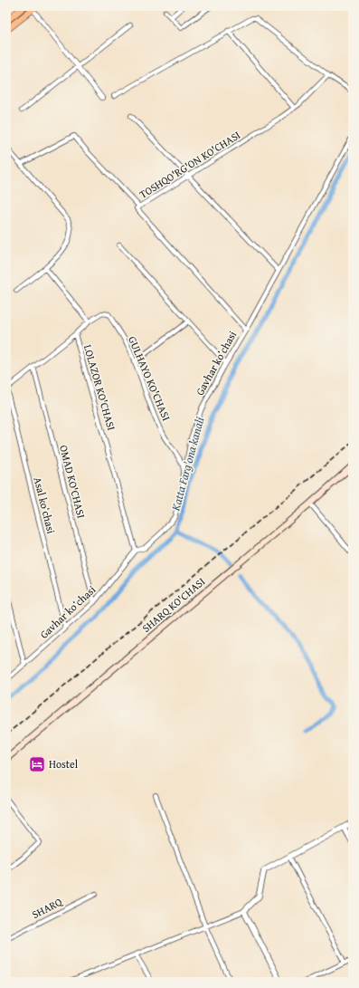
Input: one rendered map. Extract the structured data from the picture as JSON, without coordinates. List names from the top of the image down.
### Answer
{
  "streets": {
    "main road": ["SHARQ KO'CHASI"],
    "street": [
      "TOSHQO'RG'ON KO'CHASI",
      "Gavhar koʻchasi",
      "GULHAYO KO'CHASI",
      "LOLAZOR KO'CHASI",
      "OMAD KO'CHASI",
      "Asal koʻchasi",
      "SHARQ"
    ]
  },
  "crossings": [
    ["TOSHQO'RG'ON KO'CHASI", "Gavhar koʻchasi"],
    ["Gavhar koʻchasi", "GULHAYO KO'CHASI"],
    ["Gavhar koʻchasi", "LOLAZOR KO'CHASI"],
    ["Gavhar koʻchasi", "OMAD KO'CHASI"],
    ["Gavhar koʻchasi", "Asal koʻchasi"],
    ["GULHAYO KO'CHASI", "LOLAZOR KO'CHASI"]
  ],
  "water": ["Katta Farg'ona kanali"],
  "places": {
    "hotel": ["Hostel"]
  }
}
